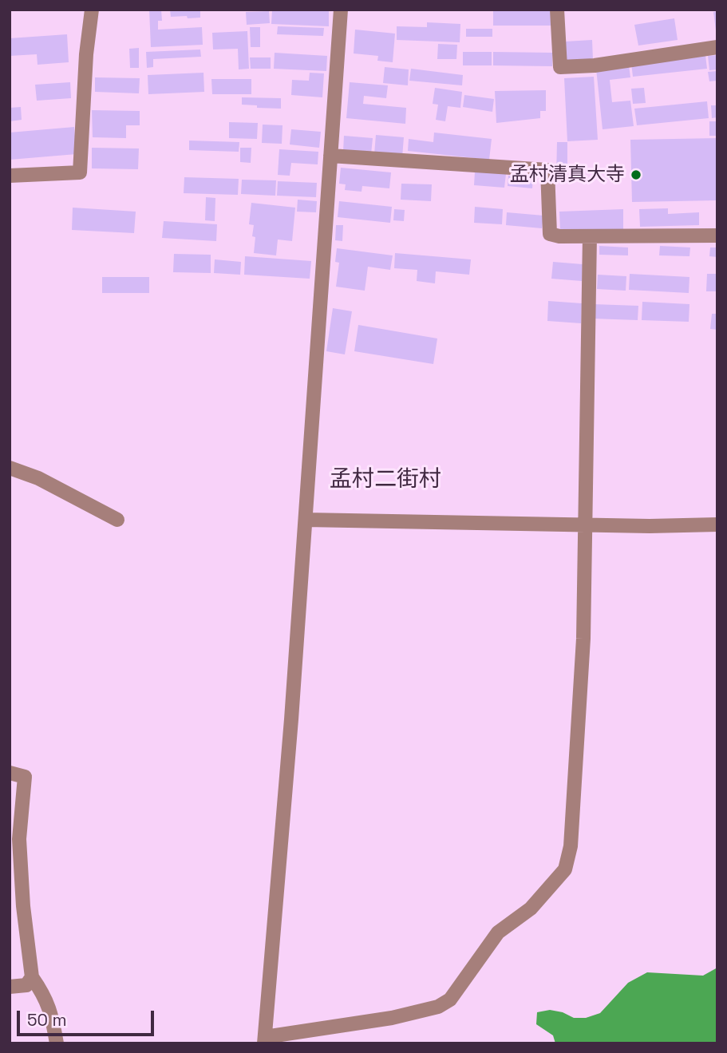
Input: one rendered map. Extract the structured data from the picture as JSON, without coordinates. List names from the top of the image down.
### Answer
{
  "districts": ["孟村二街村"],
  "places": ["孟村清真大寺"],
  "scale_bar": "50 m"
}
